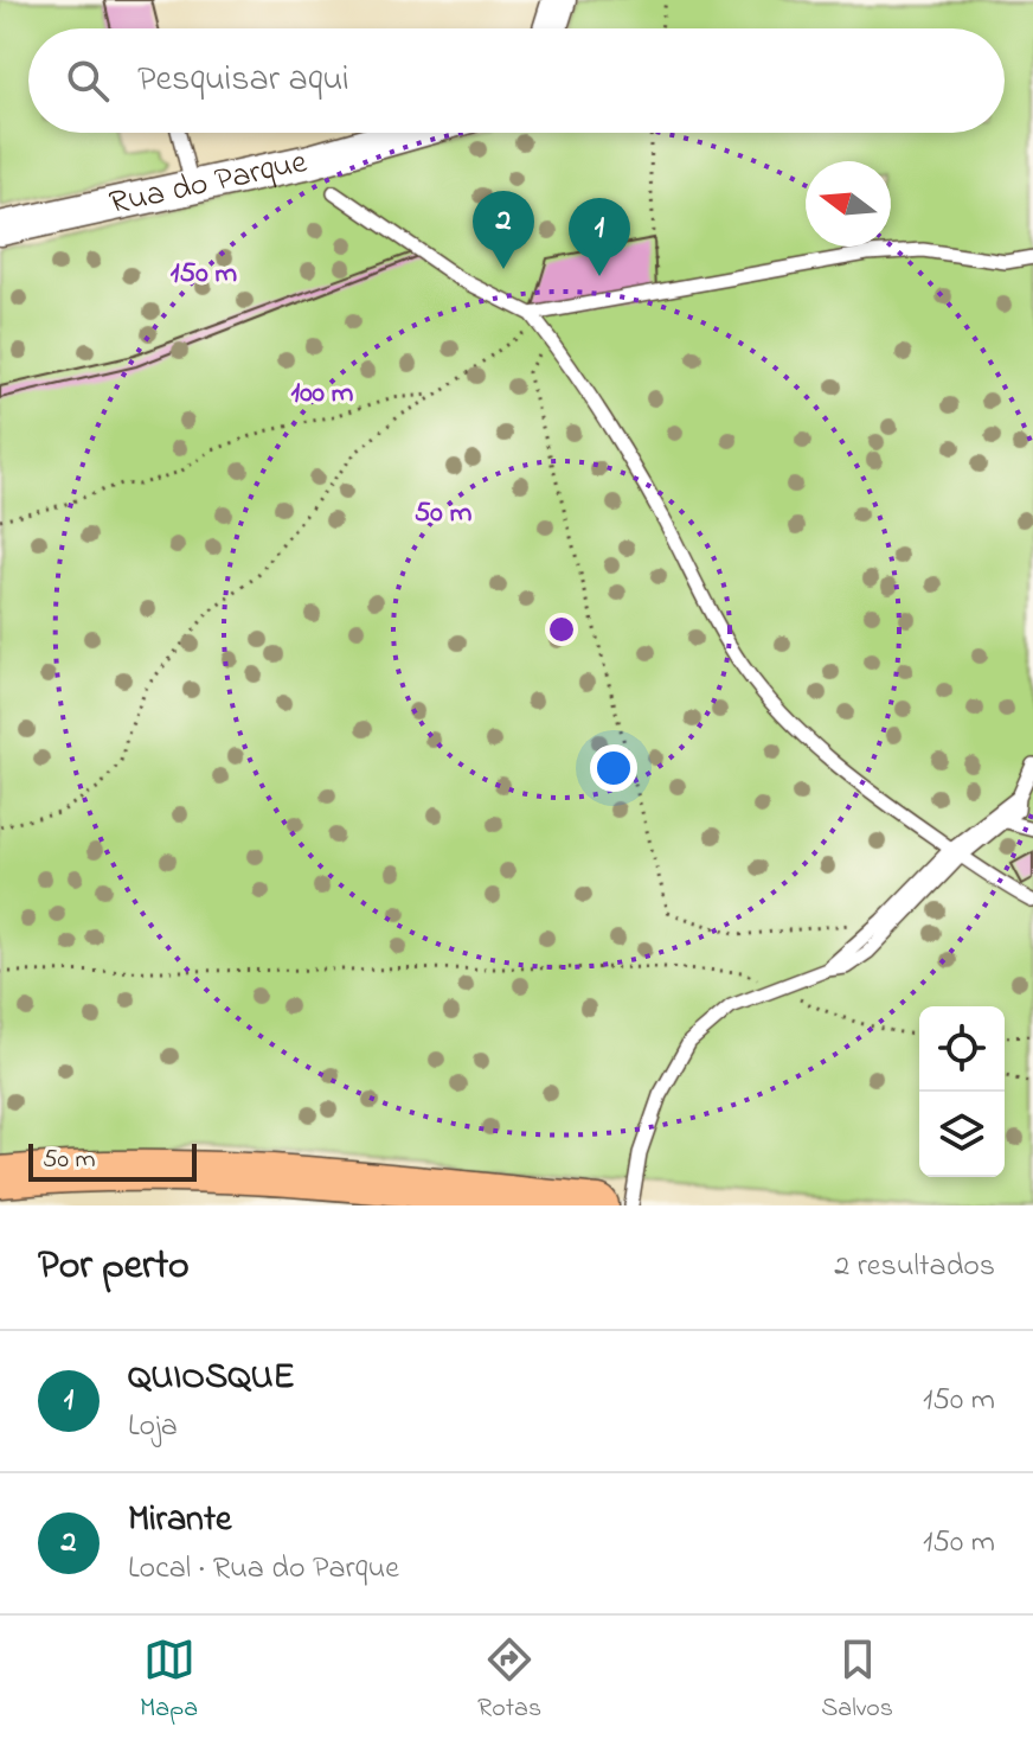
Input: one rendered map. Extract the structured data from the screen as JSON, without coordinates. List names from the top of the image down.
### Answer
{
  "streets": {
    "street": ["Rua do Parque"]
  },
  "scale_bar": "50 m",
  "north": "left",
  "page": {
    "search": "Pesquisar aqui",
    "pins": ["2", "1"],
    "scale": "50 m",
    "heading": ["Por perto", "2 resultados"],
    "list": [
      {
        "mark": "1",
        "name": "QUIOSQUE",
        "note": "Loja",
        "value": "150 m"
      },
      {
        "mark": "2",
        "name": "Mirante",
        "note": "Local · Rua do Parque",
        "value": "150 m"
      }
    ],
    "nav": ["Mapa", "Rotas", "Salvos"]
  },
  "rings": ["150 m", "100 m", "50 m"]
}
